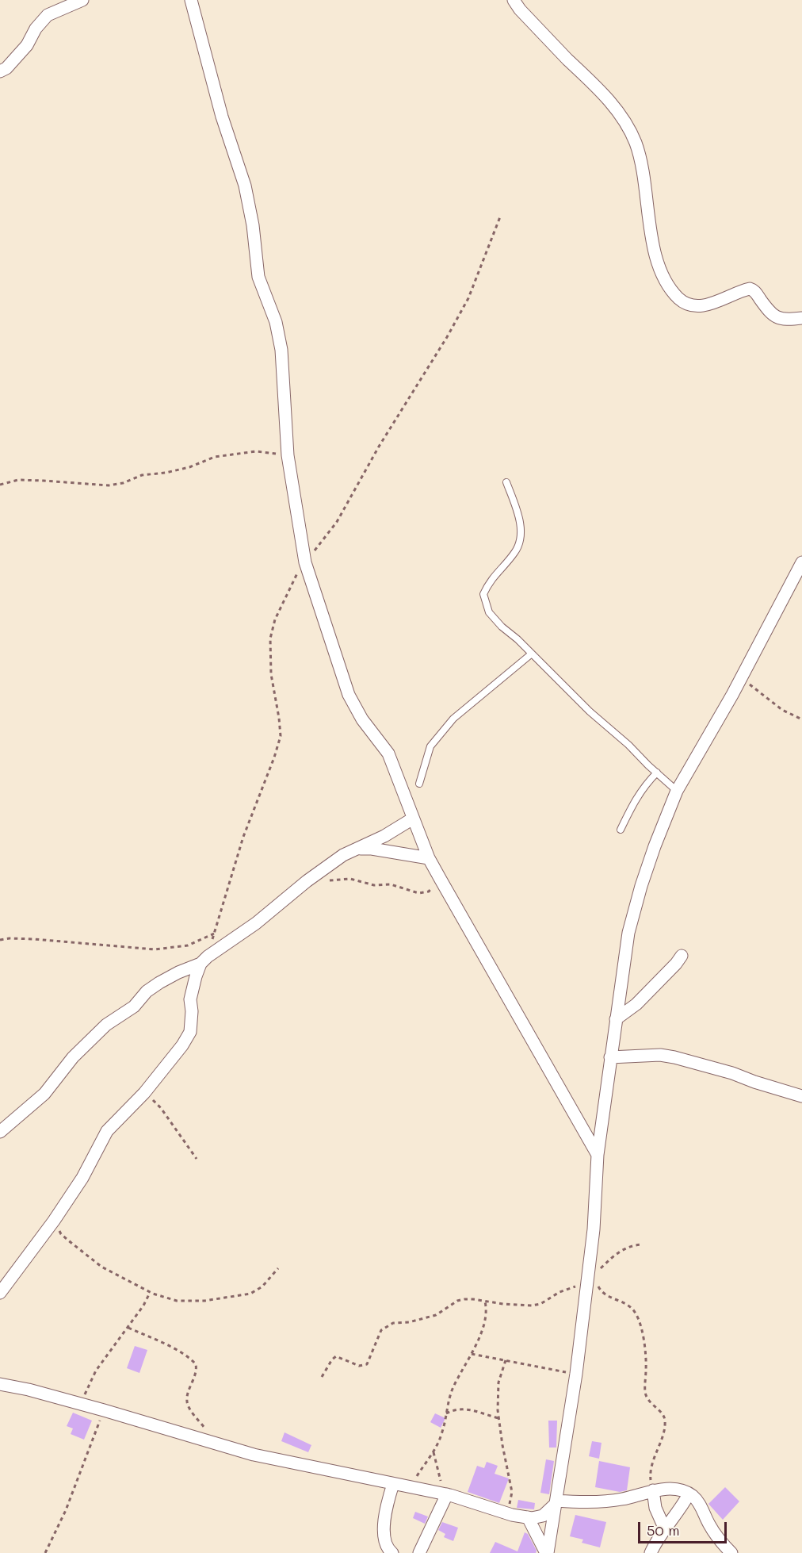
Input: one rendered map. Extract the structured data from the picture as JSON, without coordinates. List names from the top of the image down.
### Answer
{
  "scale_bar": "50 m"
}
